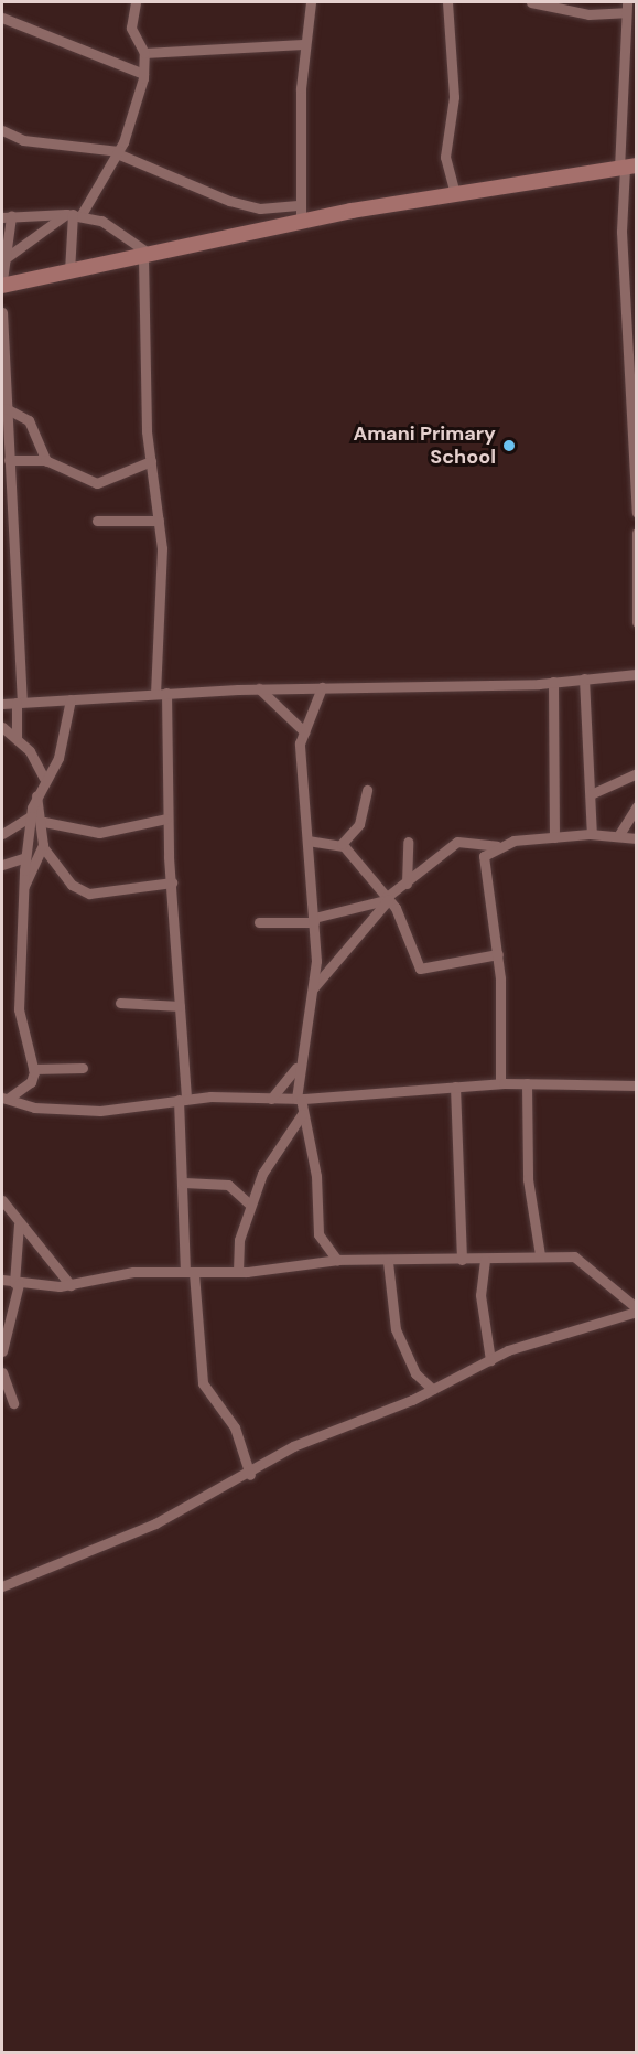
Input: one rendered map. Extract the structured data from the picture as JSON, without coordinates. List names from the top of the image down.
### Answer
{
  "places": ["Amani Primary School"]
}
